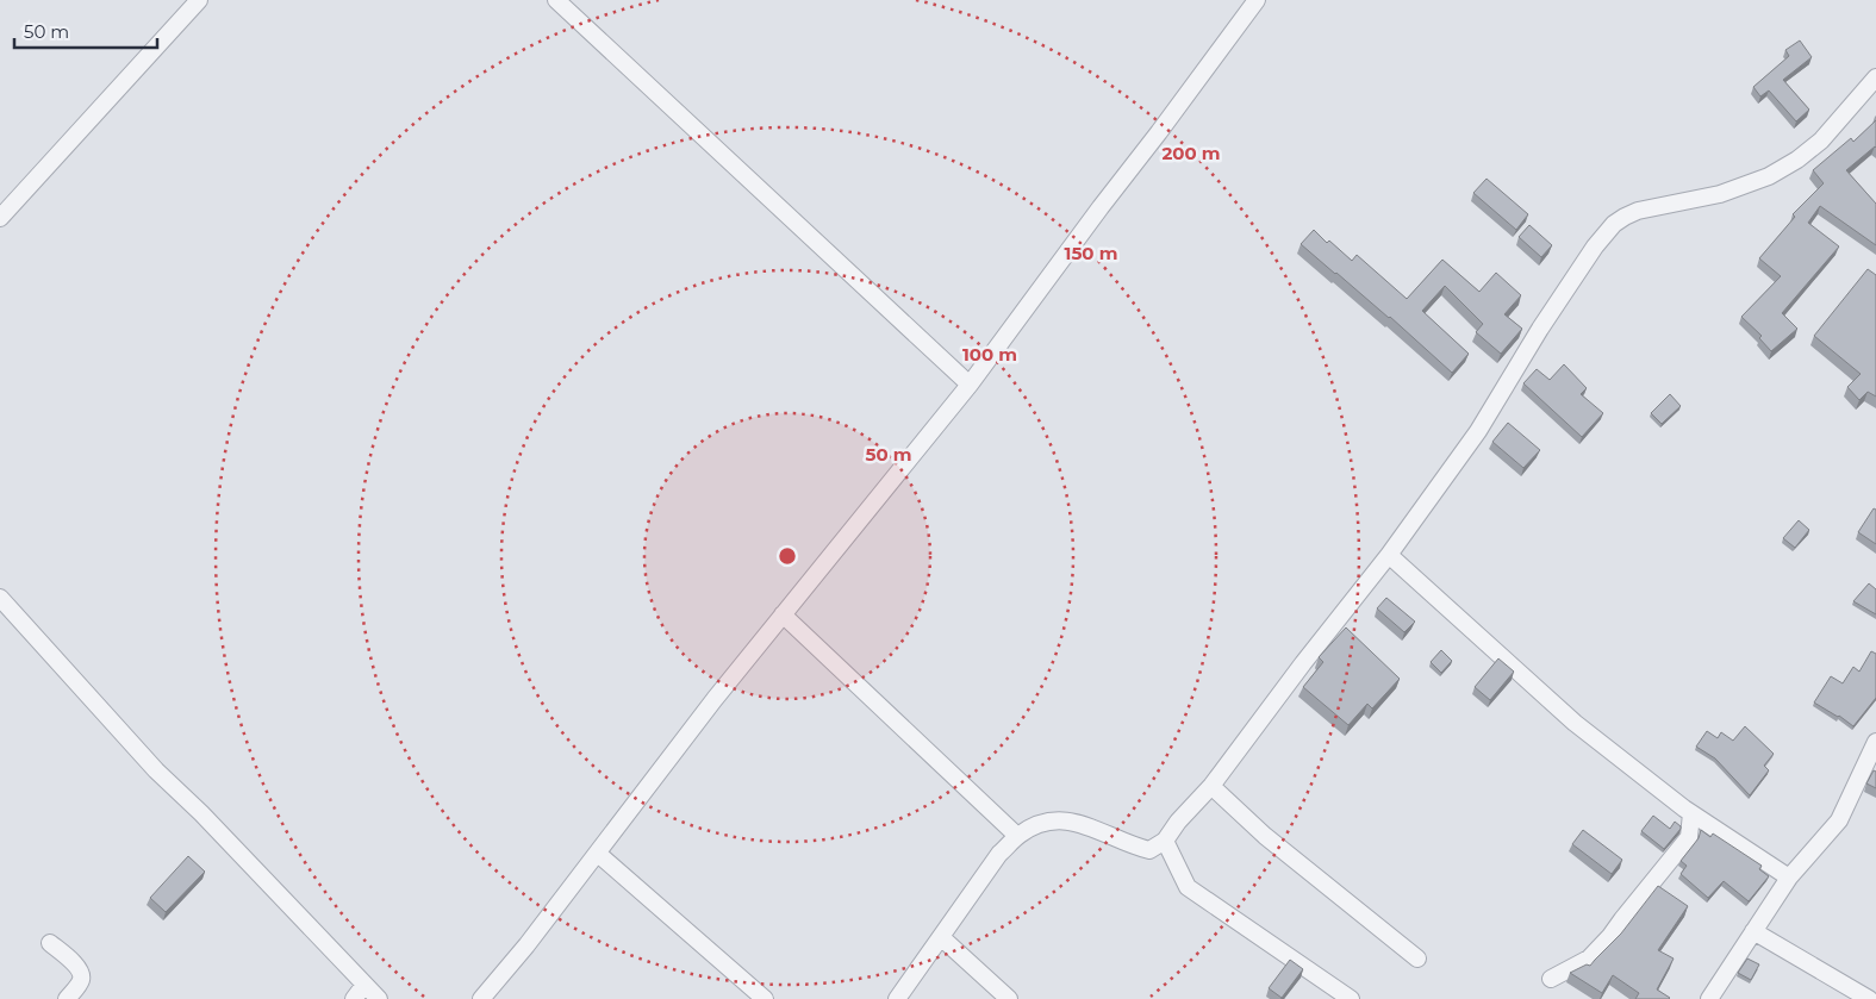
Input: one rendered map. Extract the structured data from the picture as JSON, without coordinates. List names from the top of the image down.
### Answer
{
  "scale_bar": "50 m",
  "rings": [
    "200 m",
    "150 m",
    "100 m",
    "50 m"
  ]
}
